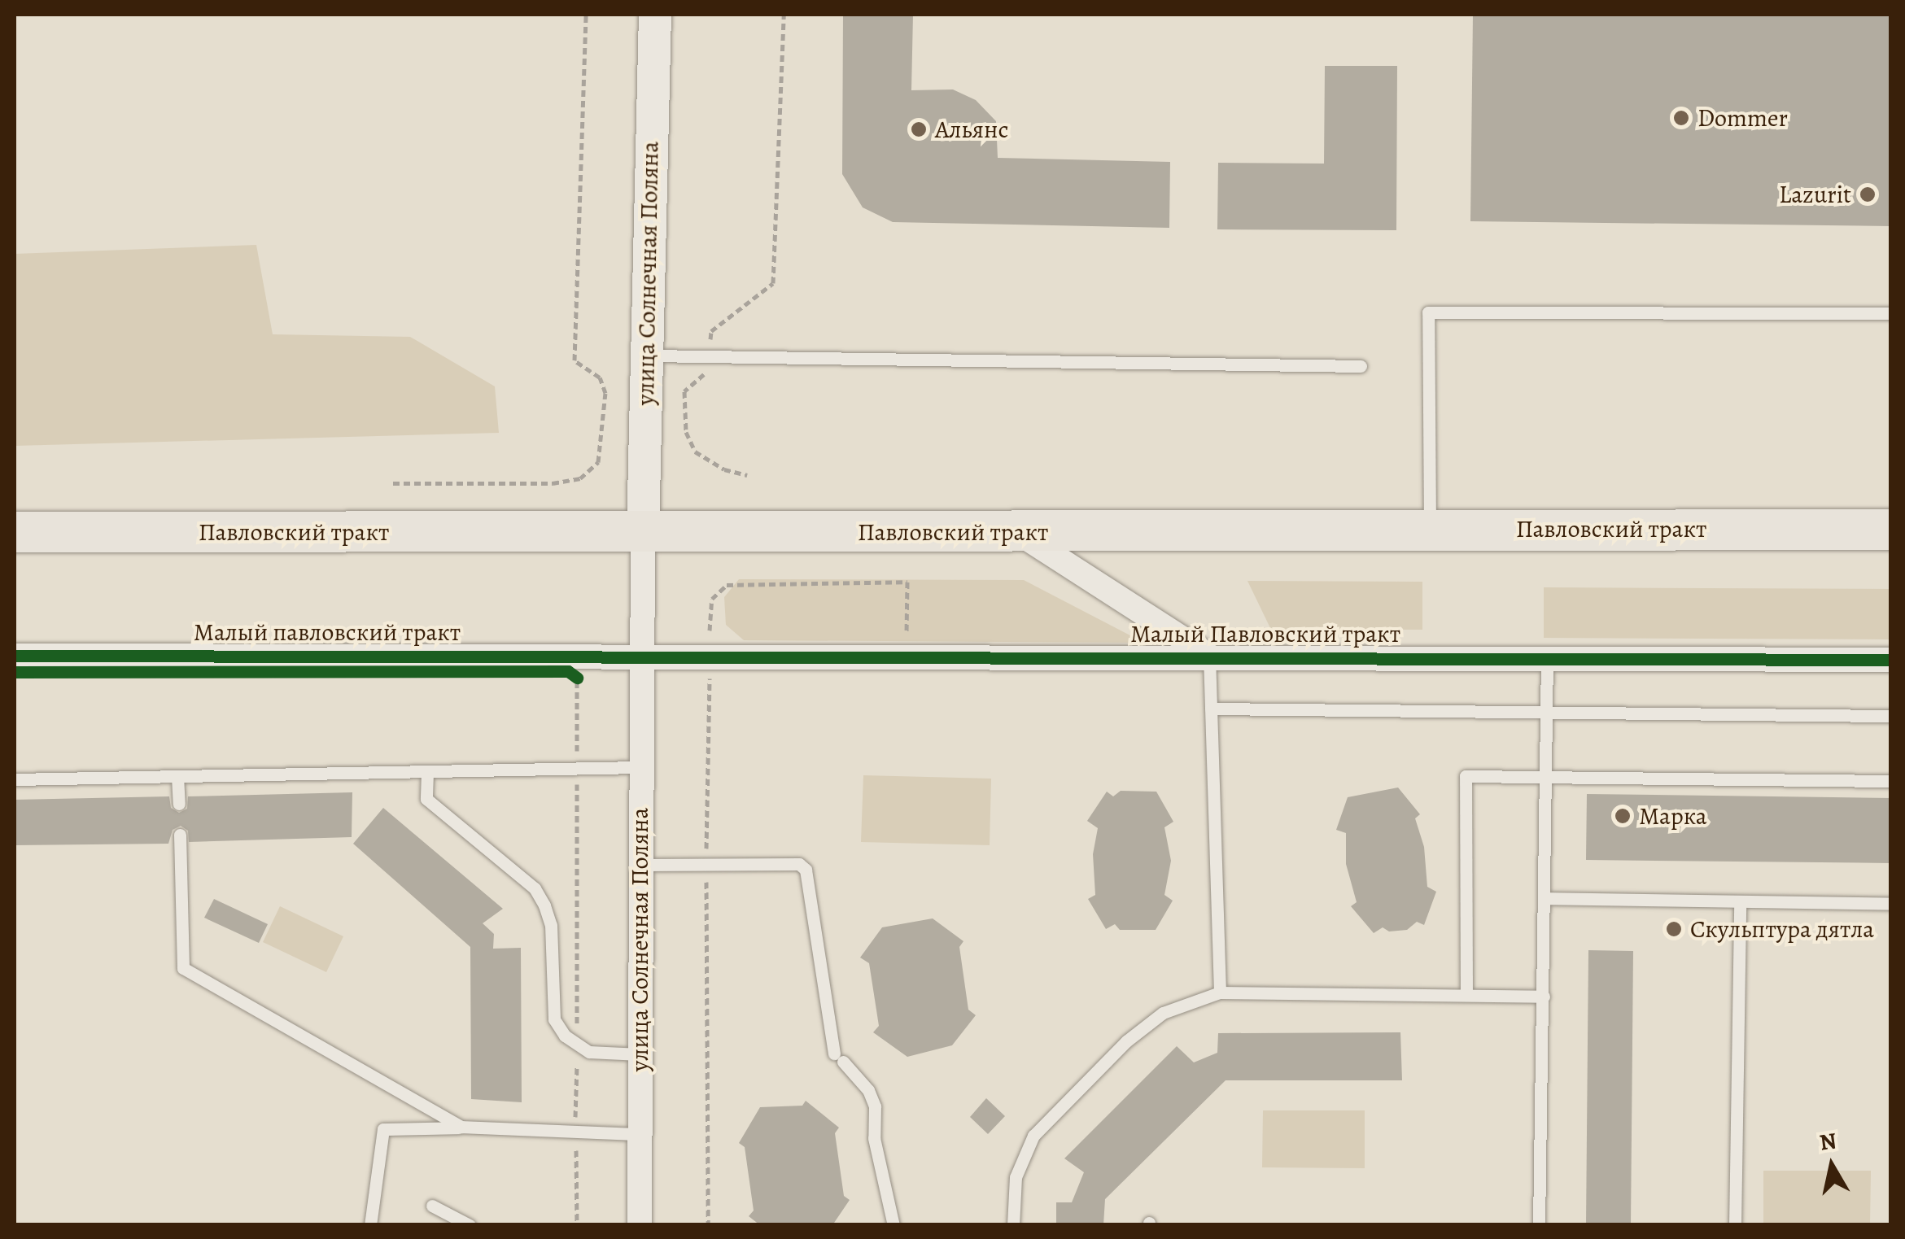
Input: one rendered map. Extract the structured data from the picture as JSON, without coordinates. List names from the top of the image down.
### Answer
{
  "streets": {
    "main road": ["Павловский тракт"],
    "street": ["улица Солнечная Поляна", "Малый павловский тракт", "Малый Павловский тракт"]
  },
  "crossings": [
    ["улица Солнечная Поляна", "Павловский тракт"],
    ["улица Солнечная Поляна", "Малый павловский тракт"],
    ["улица Солнечная Поляна", "Малый Павловский тракт"],
    ["Малый павловский тракт", "Малый Павловский тракт"]
  ],
  "places": [
    "Dommer",
    "Альянс",
    "Lazurit",
    "Марка",
    "Скульптура дятла"
  ],
  "north": "top"
}
